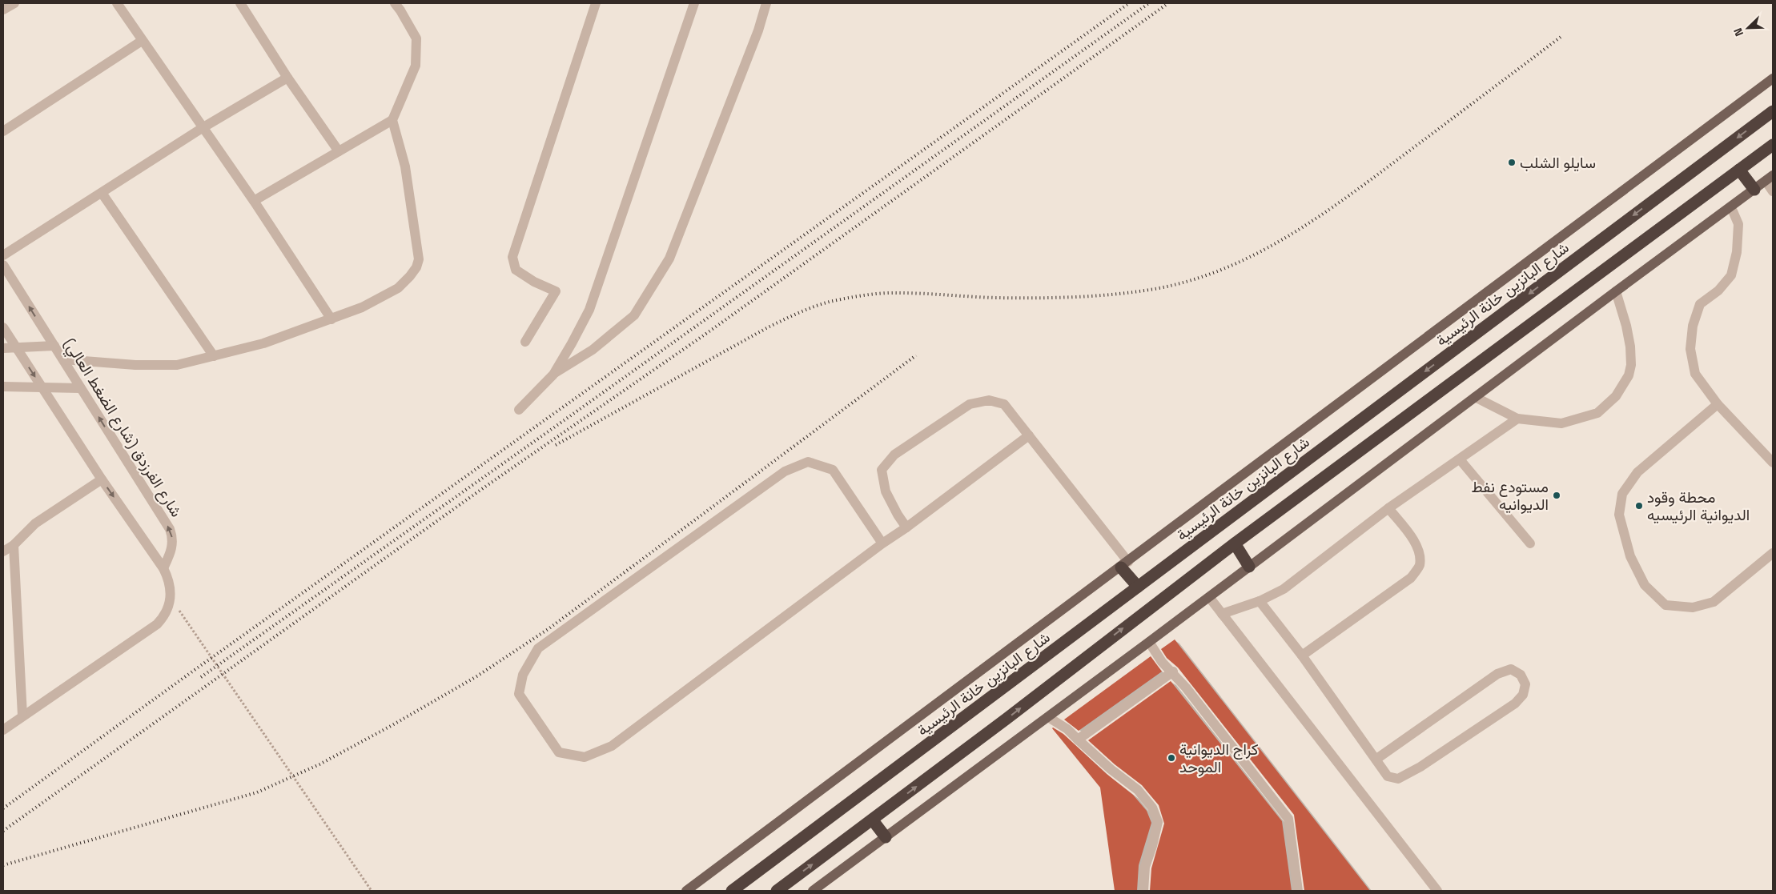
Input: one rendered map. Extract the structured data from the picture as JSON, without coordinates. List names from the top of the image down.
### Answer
{
  "streets": {
    "highway": ["شارع البانزين خانة الرئيسية"],
    "street": ["شارع الفرزدق (شارع الضغط العالي)"]
  },
  "places": [
    "سايلو الشلب",
    "مستودع نفط الديوانيه",
    "محطة وقود الديوانية الرئيسيه",
    "كراج الديوانية الموحد"
  ],
  "north": "bottom left"
}
